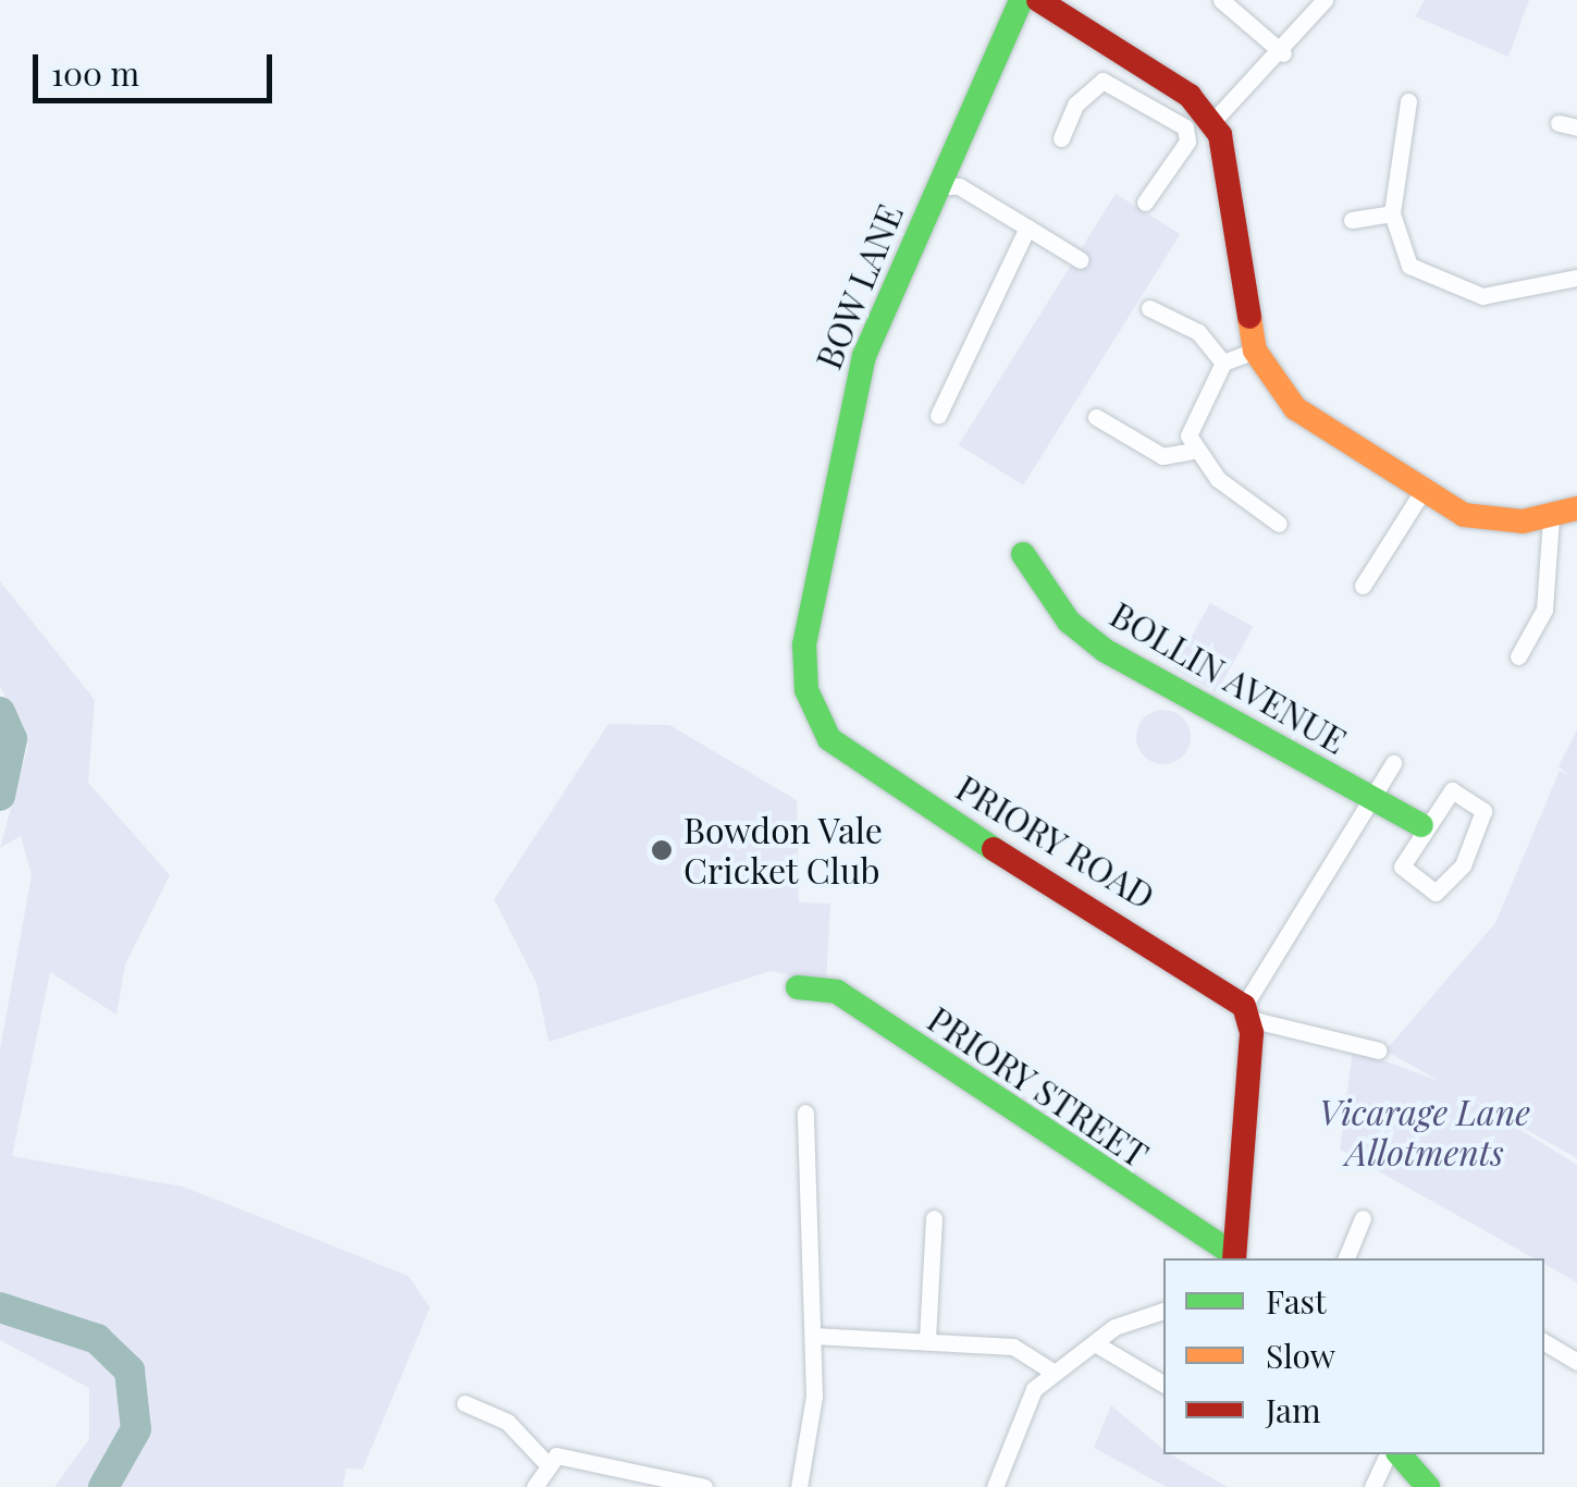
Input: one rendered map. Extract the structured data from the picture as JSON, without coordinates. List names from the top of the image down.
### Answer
{
  "streets": {
    "street": [
      "BOW LANE",
      "BOLLIN AVENUE",
      "PRIORY ROAD",
      "PRIORY STREET"
    ]
  },
  "crossings": [
    ["BOW LANE", "PRIORY ROAD"],
    ["BOLLIN AVENUE", "PRIORY ROAD"]
  ],
  "parks": ["Vicarage Lane Allotments"],
  "places": ["Bowdon Vale Cricket Club"],
  "legend": ["Fast", "Slow", "Jam"],
  "scale_bar": "100 m"
}
